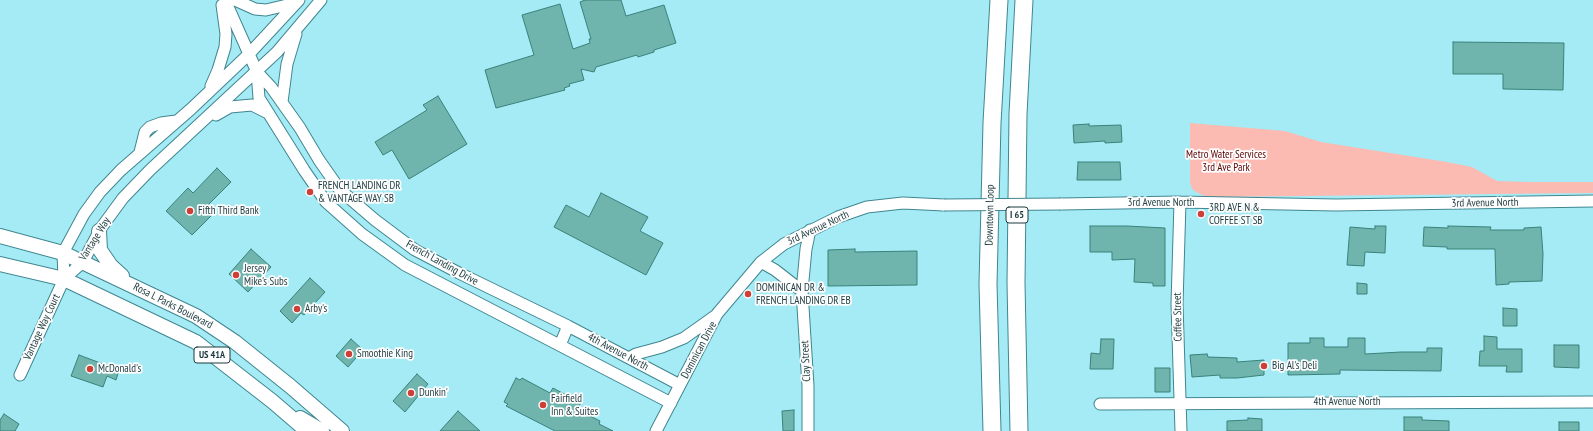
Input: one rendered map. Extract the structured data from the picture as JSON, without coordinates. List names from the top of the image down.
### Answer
{
  "streets": {
    "highway": ["Downtown Loop", "I 65"],
    "main road": ["Rosa L Parks Boulevard", "US 41A"],
    "street": [
      "3rd Avenue North",
      "Vantage Way",
      "French Landing Drive",
      "Coffee Street",
      "Vantage Way Court",
      "Dominican Drive",
      "4th Avenue North",
      "Clay Street"
    ]
  },
  "crossings": [
    ["3rd Avenue North", "Coffee Street"],
    ["3rd Avenue North", "Dominican Drive"],
    ["3rd Avenue North", "Clay Street"],
    ["Vantage Way", "French Landing Drive"],
    ["Vantage Way", "Rosa L Parks Boulevard"],
    ["Vantage Way", "Vantage Way Court"],
    ["French Landing Drive", "4th Avenue North"],
    ["Rosa L Parks Boulevard", "Vantage Way Court"],
    ["Coffee Street", "4th Avenue North"],
    ["Dominican Drive", "4th Avenue North"]
  ],
  "parks": ["Metro Water Services 3rd Ave Park"],
  "places": [
    "FRENCH LANDING DR & VANTAGE WAY SB",
    "Fifth Third Bank",
    "3RD AVE N & COFFEE ST SB",
    "Jersey Mike's Subs",
    "DOMINICAN DR & FRENCH LANDING DR EB",
    "Arby's",
    "Smoothie King",
    "Big Al's Deli",
    "McDonald's",
    "Dunkin'",
    "Fairfield Inn & Suites"
  ]
}
